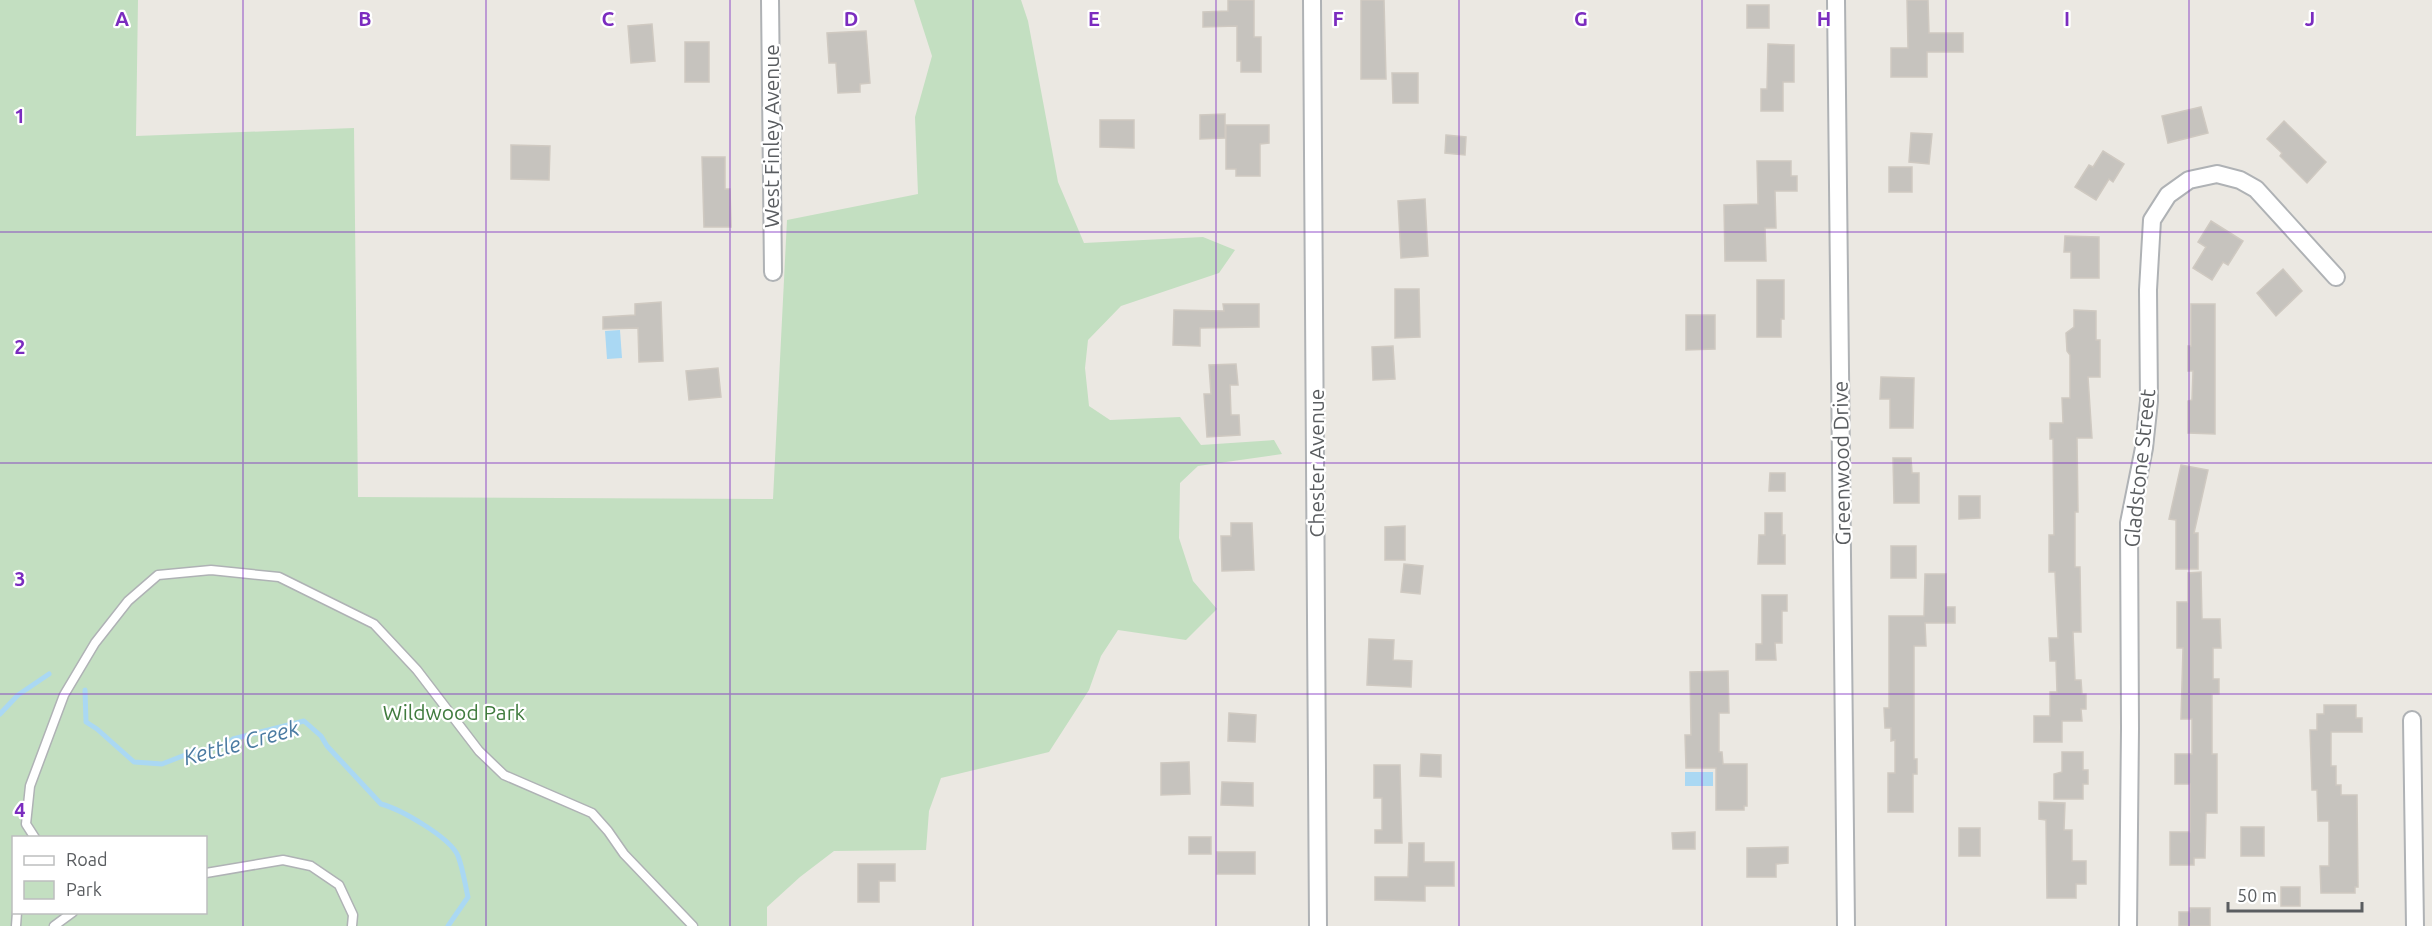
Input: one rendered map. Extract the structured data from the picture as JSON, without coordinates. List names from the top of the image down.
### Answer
{
  "streets": {
    "street": [
      "West Finley Avenue",
      "Chester Avenue",
      "Greenwood Drive",
      "Gladstone Street"
    ]
  },
  "water": ["Kettle Creek"],
  "parks": ["Wildwood Park"],
  "legend": ["Road", "Park"],
  "scale_bar": "50 m",
  "grid": {
    "columns": [
      "A",
      "B",
      "C",
      "D",
      "E",
      "F",
      "G",
      "H",
      "I",
      "J"
    ],
    "rows": [
      "1",
      "2",
      "3",
      "4"
    ]
  }
}
